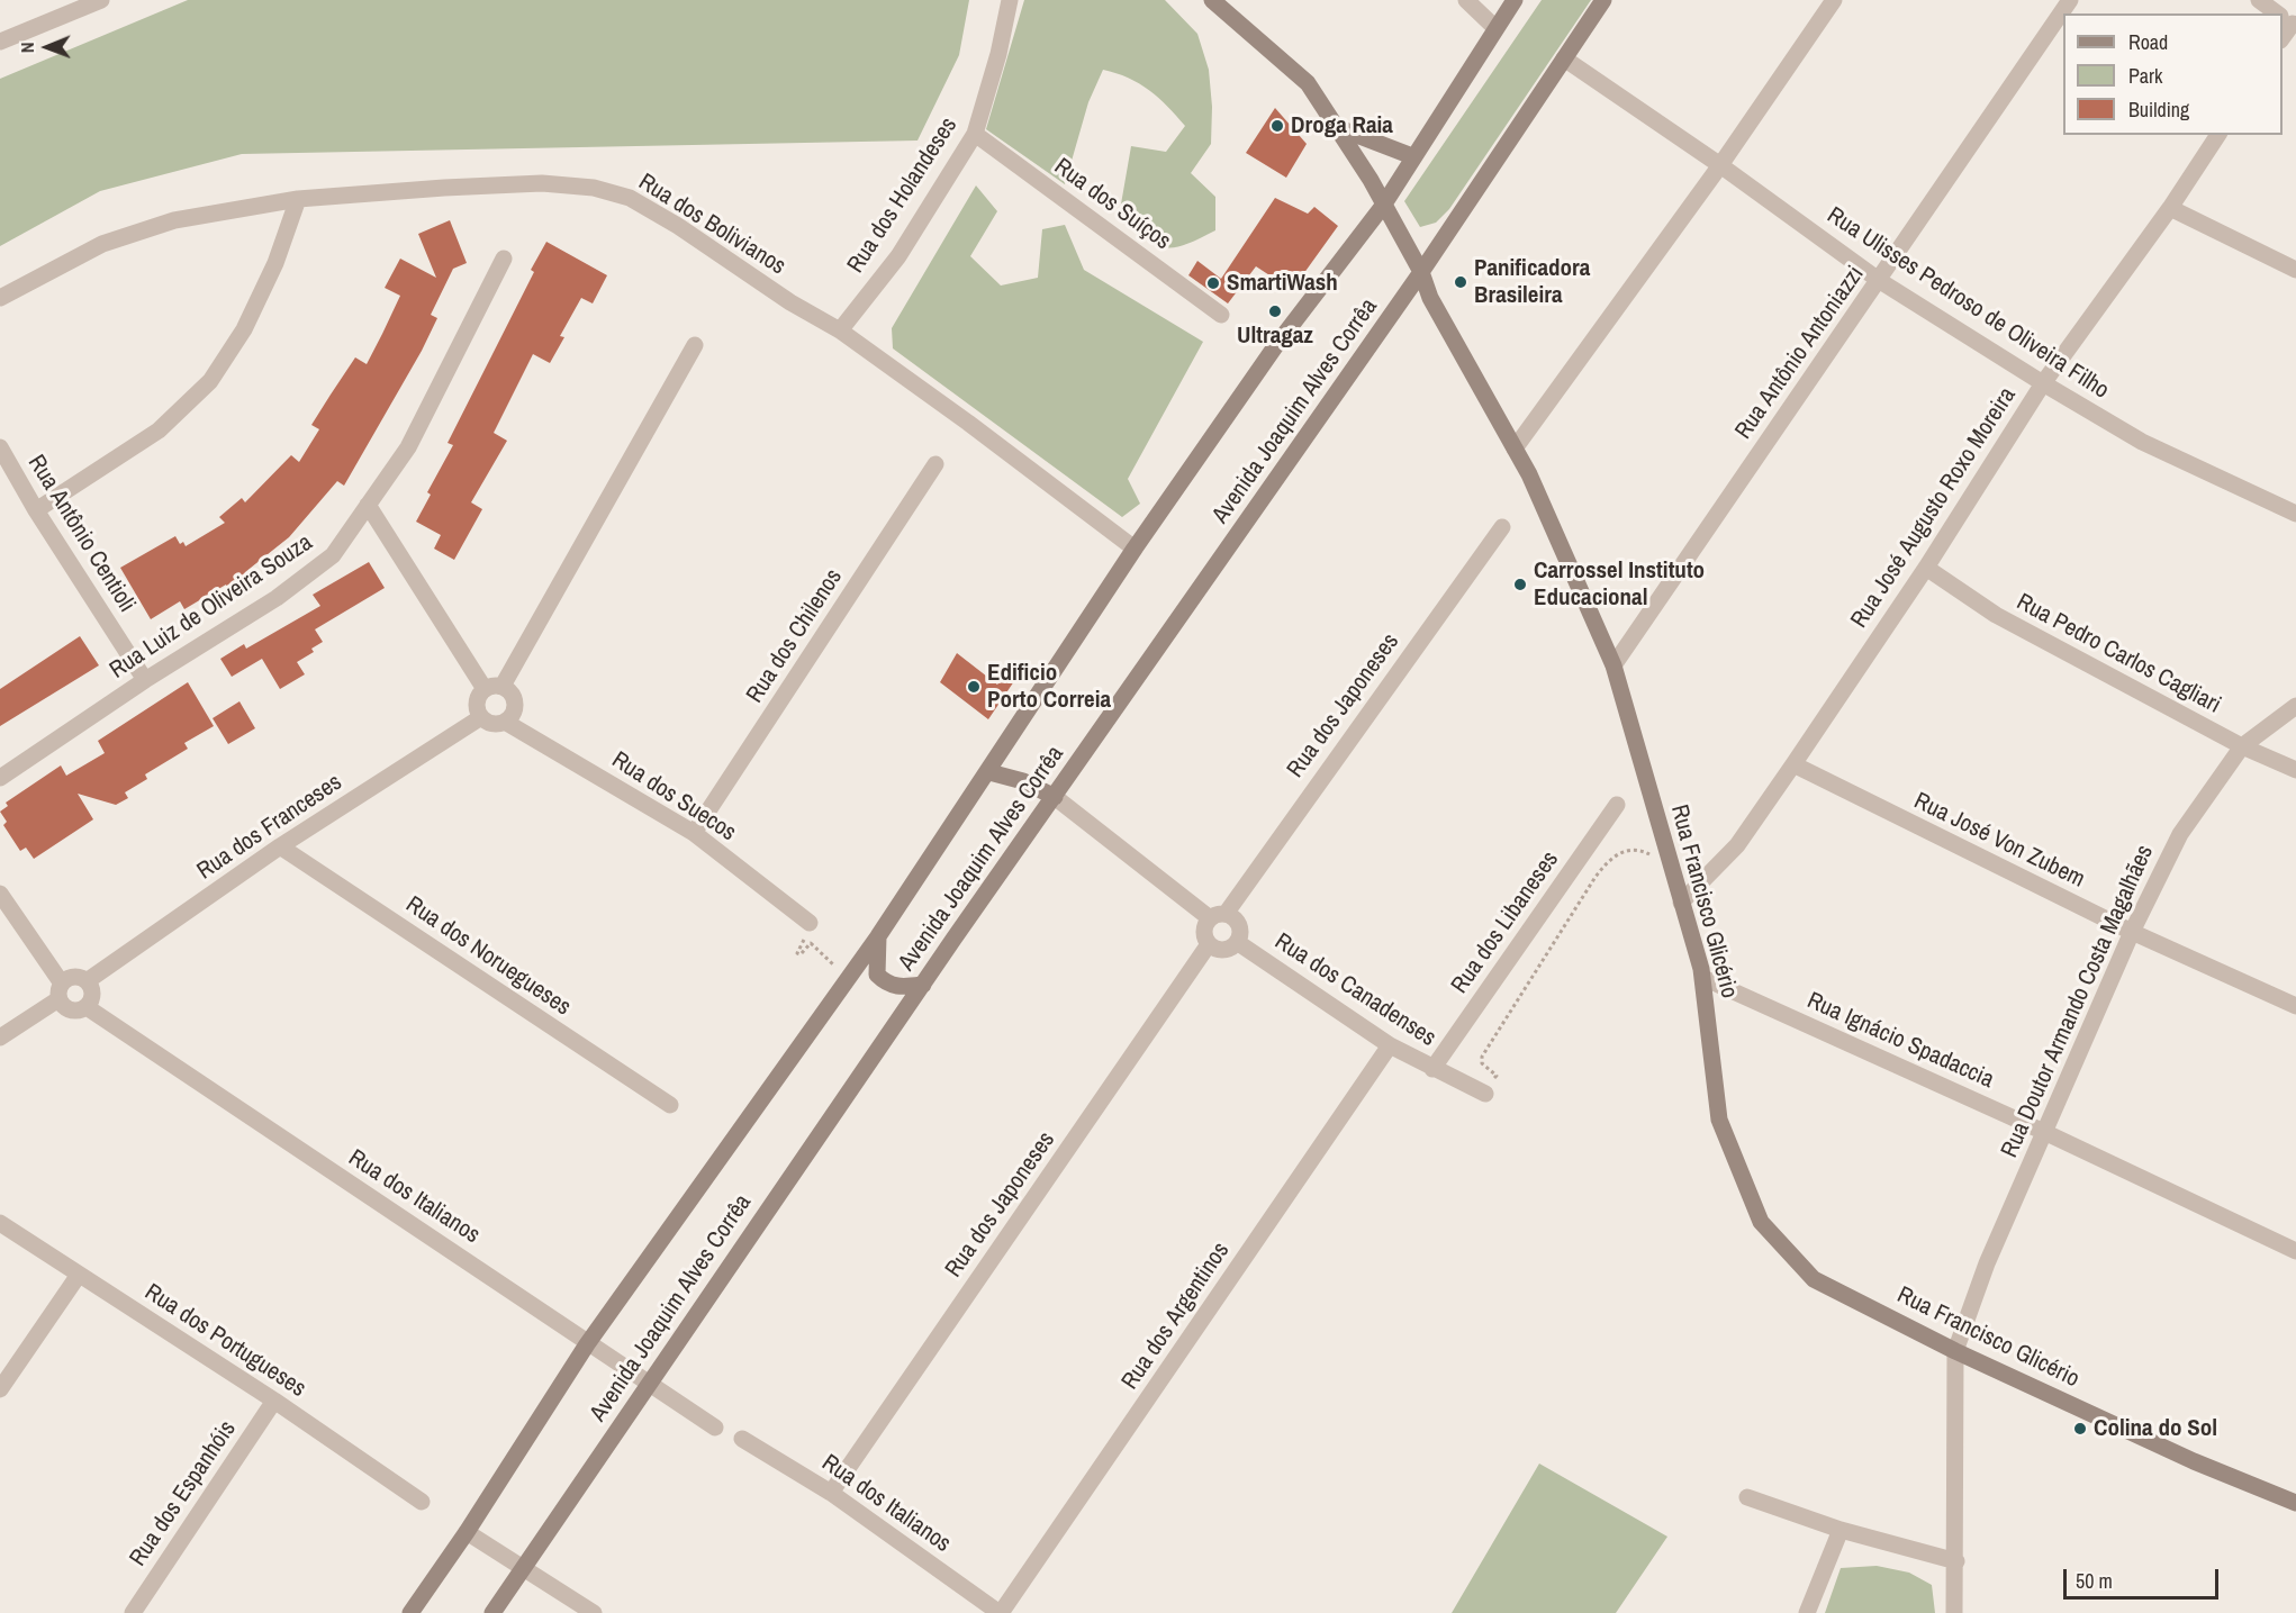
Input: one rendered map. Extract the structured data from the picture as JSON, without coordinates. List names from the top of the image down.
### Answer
{
  "streets": {
    "main road": ["Avenida Joaquim Alves Corrêa", "Rua Francisco Glicério"],
    "street": [
      "Rua dos Holandeses",
      "Rua dos Suíços",
      "Rua dos Bolivianos",
      "Rua Ulisses Pedroso de Oliveira Filho",
      "Rua Antônio Antoniazzi",
      "Rua José Augusto Roxo Moreira",
      "Rua Antônio Centioli",
      "Rua Luiz de Oliveira Souza",
      "Rua dos Chilenos",
      "Rua Pedro Carlos Cagliari",
      "Rua dos Japoneses",
      "Rua dos Suecos",
      "Rua dos Franceses",
      "Rua José Von Zubem",
      "Rua dos Libaneses",
      "Rua dos Noruegueses",
      "Rua dos Canadenses",
      "Rua Doutor Armando Costa Magalhães",
      "Rua Ignácio Spadaccia",
      "Rua dos Italianos",
      "Rua dos Argentinos",
      "Rua dos Portugueses",
      "Rua dos Espanhóis"
    ]
  },
  "crossings": [
    ["Rua dos Holandeses", "Rua dos Suíços"],
    ["Rua dos Holandeses", "Rua dos Bolivianos"],
    ["Rua dos Bolivianos", "Avenida Joaquim Alves Corrêa"],
    ["Rua Ulisses Pedroso de Oliveira Filho", "Rua Antônio Antoniazzi"],
    ["Rua Ulisses Pedroso de Oliveira Filho", "Avenida Joaquim Alves Corrêa"],
    ["Rua Ulisses Pedroso de Oliveira Filho", "Rua José Augusto Roxo Moreira"],
    ["Rua Antônio Antoniazzi", "Rua Francisco Glicério"],
    ["Avenida Joaquim Alves Corrêa", "Rua Francisco Glicério"],
    ["Avenida Joaquim Alves Corrêa", "Rua dos Italianos"],
    ["Rua José Augusto Roxo Moreira", "Rua Pedro Carlos Cagliari"],
    ["Rua José Augusto Roxo Moreira", "Rua José Von Zubem"],
    ["Rua José Augusto Roxo Moreira", "Rua Francisco Glicério"],
    ["Rua Antônio Centioli", "Rua Luiz de Oliveira Souza"],
    ["Rua dos Chilenos", "Rua dos Suecos"],
    ["Rua Pedro Carlos Cagliari", "Rua Doutor Armando Costa Magalhães"],
    ["Rua dos Japoneses", "Rua dos Canadenses"],
    ["Rua dos Japoneses", "Rua dos Italianos"],
    ["Rua dos Suecos", "Rua dos Franceses"],
    ["Rua dos Franceses", "Rua dos Noruegueses"],
    ["Rua dos Franceses", "Rua dos Italianos"],
    ["Rua José Von Zubem", "Rua Doutor Armando Costa Magalhães"],
    ["Rua Francisco Glicério", "Rua Doutor Armando Costa Magalhães"],
    ["Rua Francisco Glicério", "Rua Ignácio Spadaccia"],
    ["Rua dos Libaneses", "Rua dos Canadenses"],
    ["Rua dos Canadenses", "Rua dos Argentinos"],
    ["Rua Doutor Armando Costa Magalhães", "Rua Ignácio Spadaccia"],
    ["Rua dos Italianos", "Rua dos Argentinos"],
    ["Rua dos Portugueses", "Rua dos Espanhóis"]
  ],
  "places": [
    "Droga Raia",
    "Panificadora Brasileira",
    "SmartiWash",
    "Ultragaz",
    "Carrossel Instituto Educacional",
    "Edificio Porto Correia",
    "Colina do Sol"
  ],
  "legend": ["Road", "Park", "Building"],
  "scale_bar": "50 m",
  "north": "left"
}
